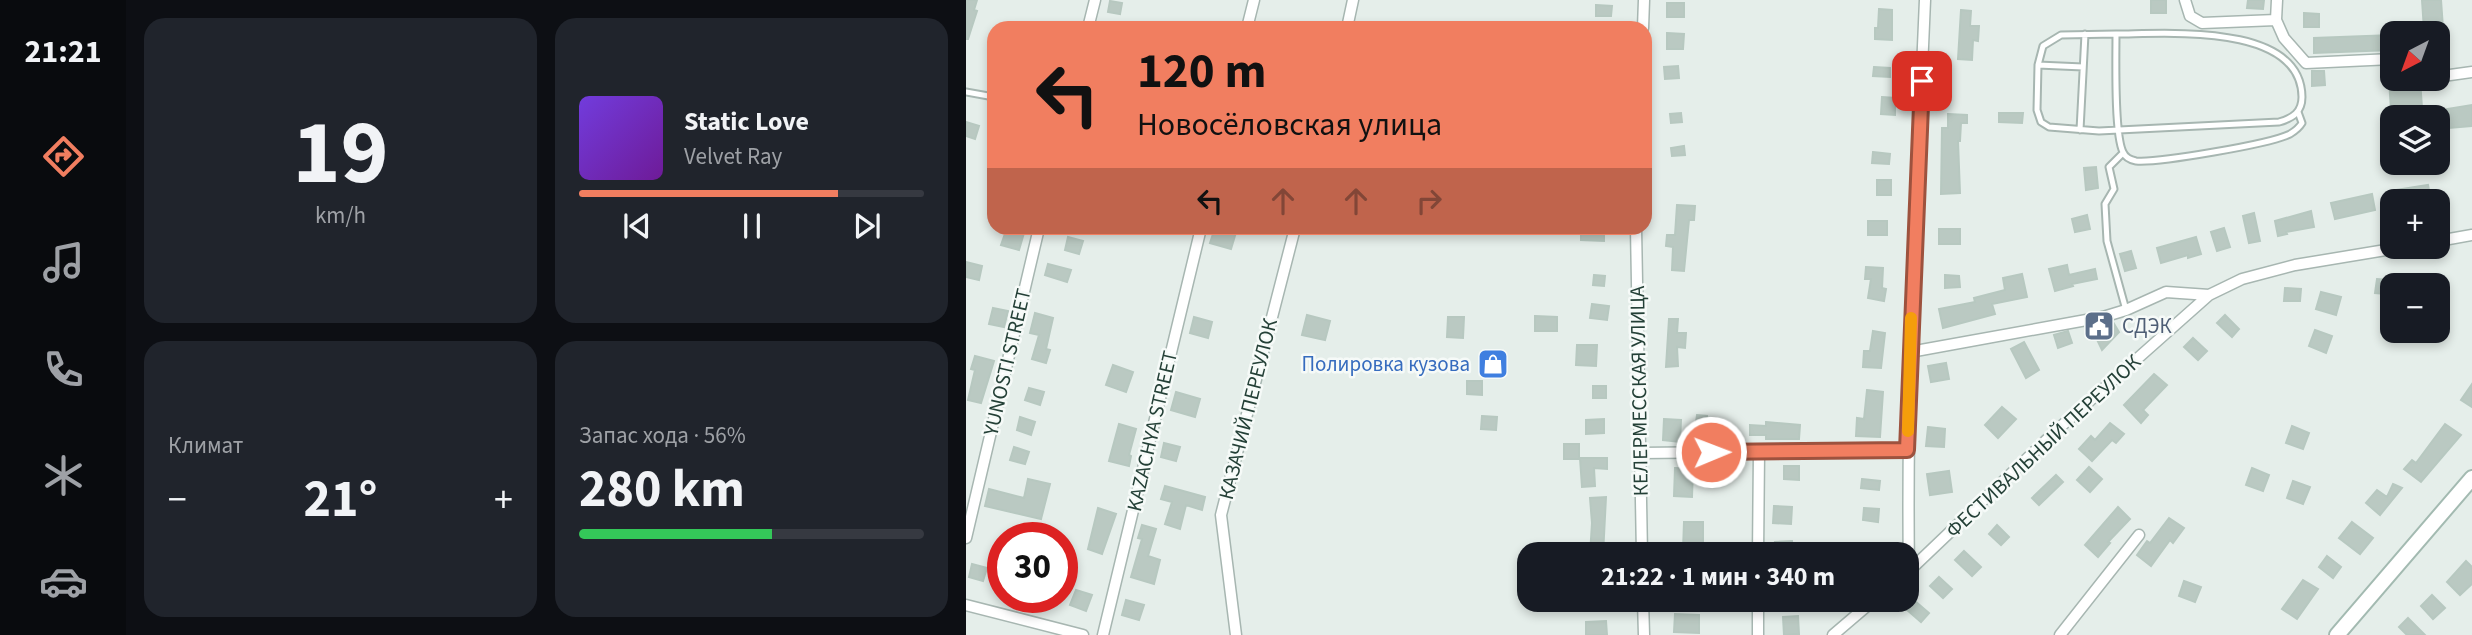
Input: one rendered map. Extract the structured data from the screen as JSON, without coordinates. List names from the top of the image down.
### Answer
{
  "streets": {
    "street": [
      "YUNOSTI STREET",
      "КЕЛЕРМЕССКАЯ УЛИЦА",
      "КАЗАЧИЙ ПЕРЕУЛОК",
      "KAZACHYA STREET",
      "ФЕСТИВАЛЬНЫЙ ПЕРЕУЛОК"
    ]
  },
  "places": {
    "public building": ["СДЭК"],
    "shop": ["Полировка кузова"]
  },
  "north": "bottom left",
  "page": {
    "tabs": "21:21",
    "tile": [
      ["19", "km/h"],
      "Климат",
      ["Запас хода · 56%", "280 km"]
    ],
    "map_buttons": ["+", "−"],
    "turn": ["120 m", "Новосёловская улица"],
    "song": ["Static Love", "Velvet Ray"],
    "heat": ["−", "21°", "+"],
    "limit": "30",
    "trip": "21:22 · 1 мин · 340 m"
  }
}
